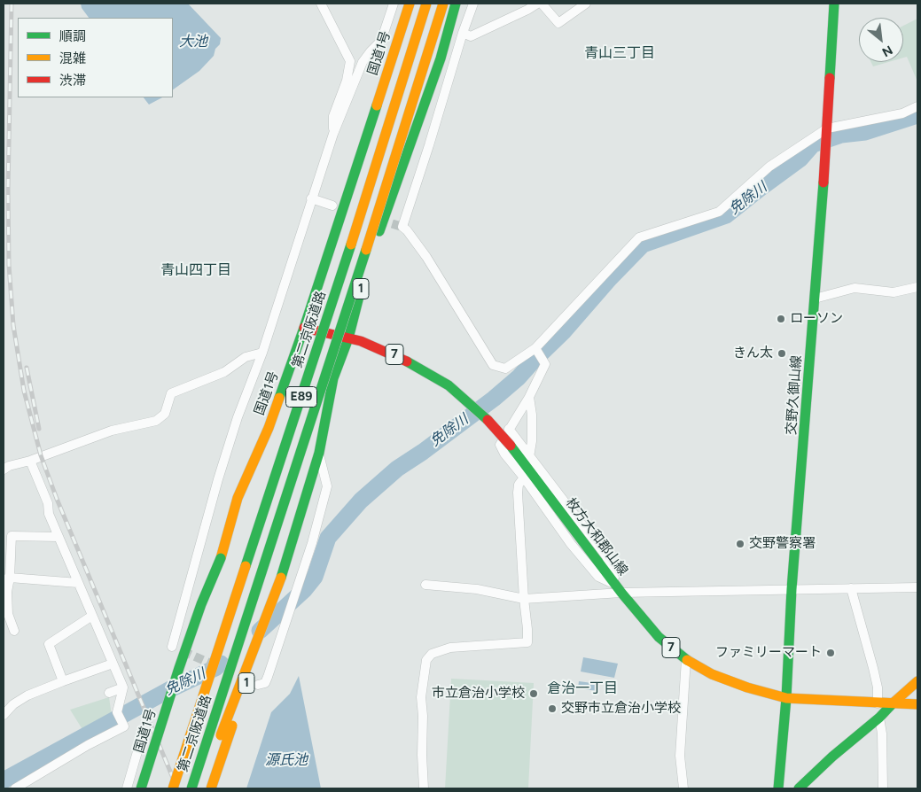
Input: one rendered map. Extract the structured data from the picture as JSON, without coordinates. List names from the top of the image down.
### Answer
{
  "streets": {
    "main road": [
      "国道1号",
      "1",
      "第二京阪道路",
      "7",
      "交野久御山線",
      "E89",
      "枚方大和郡山線"
    ]
  },
  "crossings": [
    ["国道1号", "枚方大和郡山線"],
    ["1", "枚方大和郡山線"],
    ["交野久御山線", "枚方大和郡山線"]
  ],
  "districts": ["青山三丁目", "青山四丁目", "倉治一丁目"],
  "water": ["大池", "免除川", "源氏池"],
  "places": [
    "ローソン",
    "きん太",
    "交野警察署",
    "ファミリーマート",
    "市立倉治小学校",
    "交野市立倉治小学校"
  ],
  "legend": ["順調", "混雑", "渋滞"],
  "north": "bottom right"
}
